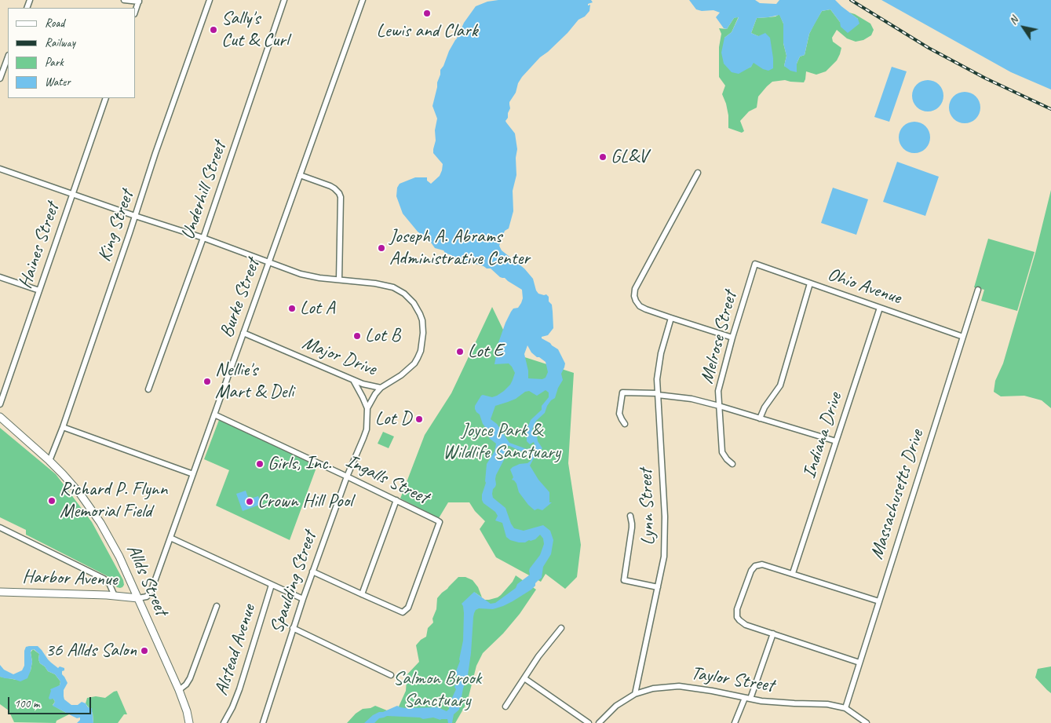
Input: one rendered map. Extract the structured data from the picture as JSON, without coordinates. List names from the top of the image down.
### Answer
{
  "streets": {
    "street": [
      "Underhill Street",
      "King Street",
      "Haines Street",
      "Ohio Avenue",
      "Burke Street",
      "Melrose Street",
      "Major Drive",
      "Indiana Drive",
      "Ingalls Street",
      "Massachusetts Drive",
      "Lynn Street",
      "Harbor Avenue",
      "Allds Street",
      "Spaulding Street",
      "Alstead Avenue",
      "Taylor Street"
    ]
  },
  "crossings": [
    ["Underhill Street", "Major Drive"],
    ["King Street", "Major Drive"],
    ["King Street", "Allds Street"],
    ["Haines Street", "Major Drive"],
    ["Ohio Avenue", "Melrose Street"],
    ["Ohio Avenue", "Indiana Drive"],
    ["Ohio Avenue", "Massachusetts Drive"],
    ["Burke Street", "Major Drive"],
    ["Burke Street", "Ingalls Street"],
    ["Burke Street", "Harbor Avenue"],
    ["Burke Street", "Allds Street"],
    ["Major Drive", "Spaulding Street"],
    ["Ingalls Street", "Spaulding Street"],
    ["Massachusetts Drive", "Taylor Street"],
    ["Lynn Street", "Taylor Street"],
    ["Harbor Avenue", "Allds Street"]
  ],
  "parks": ["Joyce Park & Wildlife Sanctuary", "Salmon Brook Sanctuary"],
  "places": [
    "Lewis and Clark",
    "Sally's Cut & Curl",
    "GL&V",
    "Joseph A. Abrams Administrative Center",
    "Lot A",
    "Lot B",
    "Lot E",
    "Nellie's Mart & Deli",
    "Lot D",
    "Girls, Inc.",
    "Richard P. Flynn Memorial Field",
    "Crown Hill Pool",
    "36 Allds Salon"
  ],
  "legend": [
    "Road",
    "Railway",
    "Park",
    "Water"
  ],
  "scale_bar": "100 m",
  "north": "top left"
}
